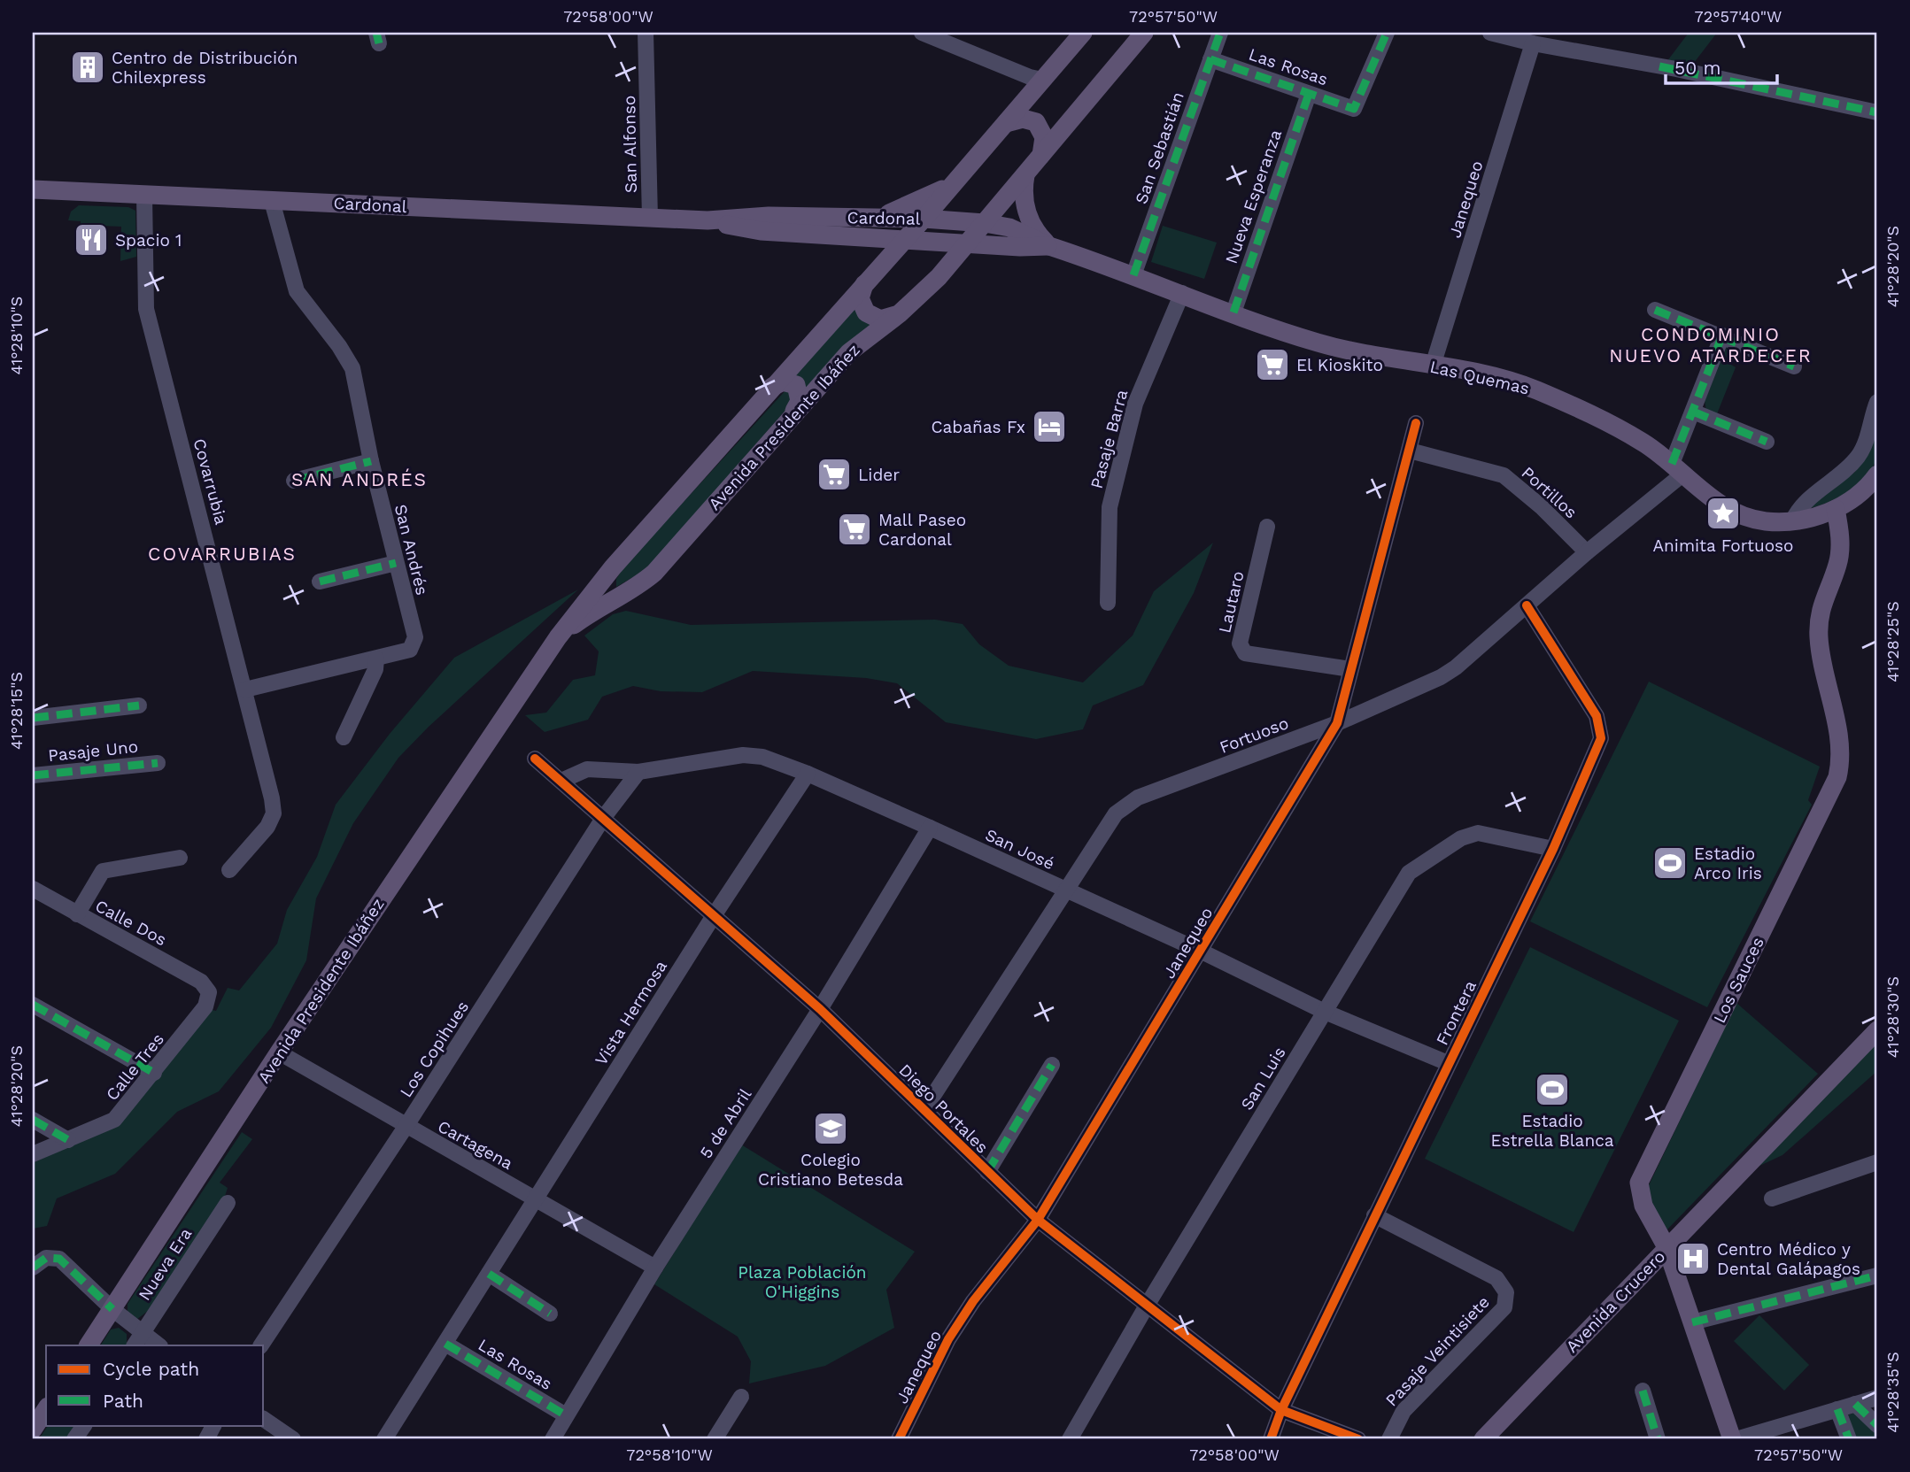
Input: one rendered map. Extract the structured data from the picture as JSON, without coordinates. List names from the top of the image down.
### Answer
{
  "streets": {
    "main road": [
      "Cardonal",
      "Las Quemas",
      "Avenida Presidente Ibáñez",
      "Los Sauces",
      "Avenida Crucero"
    ],
    "street": [
      "Las Rosas",
      "San Alfonso",
      "San Sebastián",
      "Nueva Esperanza",
      "Janequeo",
      "Pasaje Barra",
      "Covarrubia",
      "Portillos",
      "San Andrés",
      "Lautaro",
      "Fortuoso",
      "Pasaje Uno",
      "San José",
      "Calle Dos",
      "Vista Hermosa",
      "Frontera",
      "Los Copihues",
      "Calle Tres",
      "San Luis",
      "Diego Portales",
      "5 de Abril",
      "Cartagena",
      "Nueva Era",
      "Pasaje Veintisiete"
    ]
  },
  "crossings": [
    ["Las Rosas", "San Sebastián"],
    ["Las Rosas", "Nueva Esperanza"],
    ["Las Rosas", "Vista Hermosa"],
    ["Las Rosas", "5 de Abril"],
    ["San Alfonso", "Cardonal"],
    ["San Sebastián", "Las Quemas"],
    ["Nueva Esperanza", "Las Quemas"],
    ["Janequeo", "Las Quemas"],
    ["Janequeo", "Portillos"],
    ["Janequeo", "Lautaro"],
    ["Janequeo", "Fortuoso"],
    ["Janequeo", "San José"],
    ["Janequeo", "Diego Portales"],
    ["Cardonal", "Las Quemas"],
    ["Cardonal", "Avenida Presidente Ibáñez"],
    ["Cardonal", "Covarrubia"],
    ["Cardonal", "San Andrés"],
    ["Las Quemas", "Avenida Presidente Ibáñez"],
    ["Las Quemas", "Pasaje Barra"],
    ["Las Quemas", "Fortuoso"],
    ["Las Quemas", "Los Sauces"],
    ["Avenida Presidente Ibáñez", "Cartagena"],
    ["Covarrubia", "San Andrés"],
    ["Portillos", "Fortuoso"],
    ["Fortuoso", "San José"],
    ["Fortuoso", "Frontera"],
    ["Fortuoso", "Diego Portales"],
    ["San José", "Vista Hermosa"],
    ["San José", "Frontera"],
    ["San José", "Los Copihues"],
    ["San José", "San Luis"],
    ["San José", "Diego Portales"],
    ["San José", "5 de Abril"],
    ["Calle Dos", "Calle Tres"],
    ["Los Sauces", "Avenida Crucero"],
    ["Vista Hermosa", "Diego Portales"],
    ["Vista Hermosa", "Cartagena"],
    ["Frontera", "San Luis"],
    ["Frontera", "Diego Portales"],
    ["Frontera", "Pasaje Veintisiete"],
    ["Los Copihues", "Diego Portales"],
    ["Los Copihues", "Cartagena"],
    ["San Luis", "Diego Portales"],
    ["Diego Portales", "5 de Abril"],
    ["5 de Abril", "Cartagena"]
  ],
  "districts": ["CONDOMINIO NUEVO ATARDECER", "SAN ANDRÉS", "COVARRUBIAS"],
  "parks": ["Plaza Población O'Higgins"],
  "places": {
    "building": ["Centro de Distribución Chilexpress"],
    "restaurant": ["Spacio 1"],
    "supermarket": ["El Kioskito", "Lider", "Mall Paseo Cardonal"],
    "hotel": ["Cabañas Fx"],
    "place": ["Animita Fortuoso"],
    "sports": ["Estadio Arco Iris", "Estadio Estrella Blanca"],
    "school or university": ["Colegio Cristiano Betesda"],
    "hospital": ["Centro Médico y Dental Galápagos"]
  },
  "legend": ["Cycle path", "Path"],
  "scale_bar": "50 m",
  "coordinates": [
    "72°58'00\"W",
    "72°57'50\"W",
    "72°57'40\"W",
    "41°28'20\"S",
    "41°28'10\"S",
    "41°28'25\"S",
    "41°28'15\"S",
    "41°28'30\"S",
    "41°28'35\"S",
    "72°58'10\"W"
  ]
}
